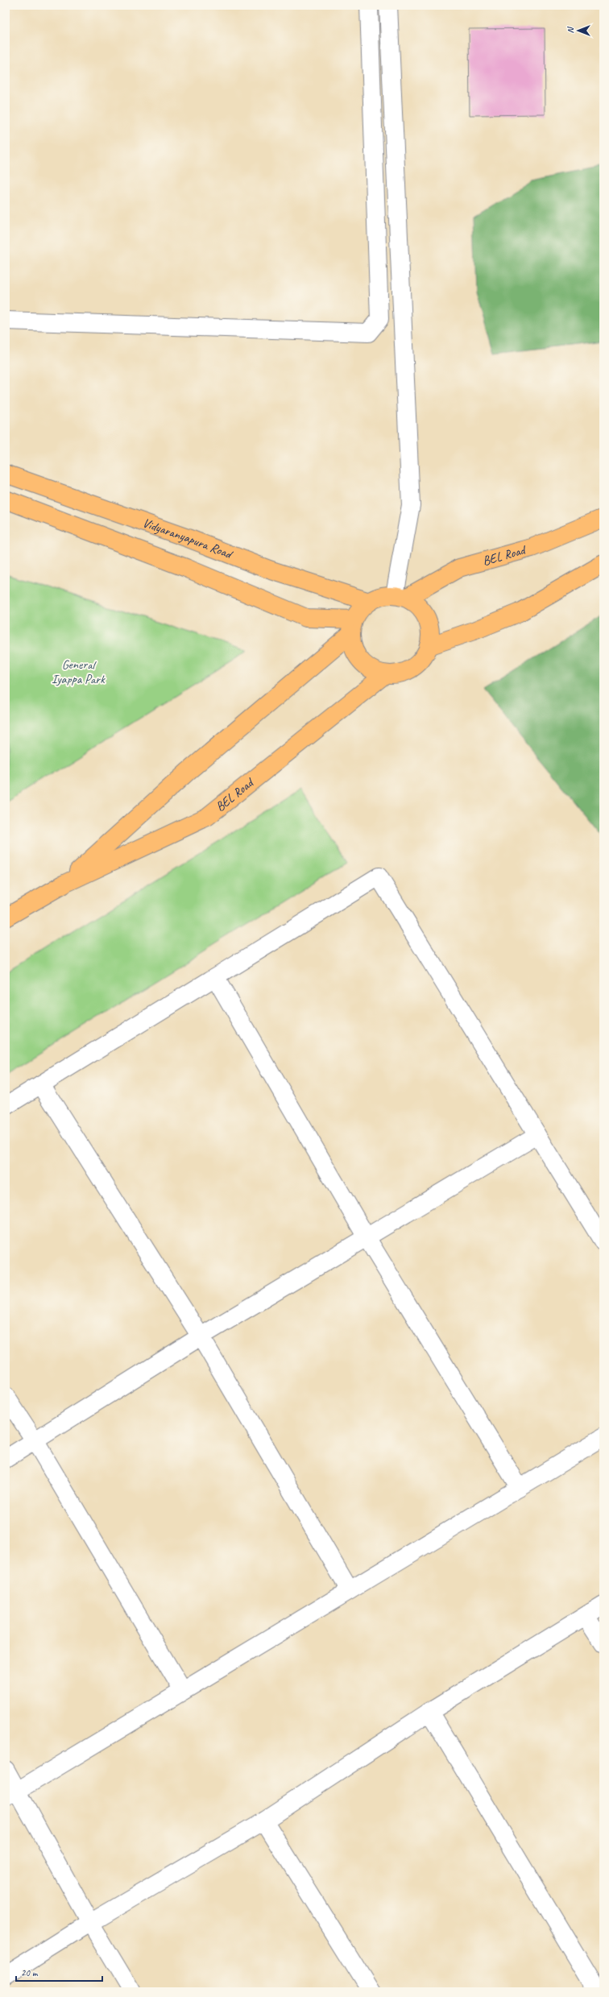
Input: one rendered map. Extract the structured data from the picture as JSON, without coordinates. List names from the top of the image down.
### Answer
{
  "streets": {
    "main road": ["Vidyaranyapura Road", "BEL Road"]
  },
  "crossings": [
    ["Vidyaranyapura Road", "BEL Road"]
  ],
  "parks": ["General Iyappa Park"],
  "scale_bar": "20 m",
  "north": "left"
}
